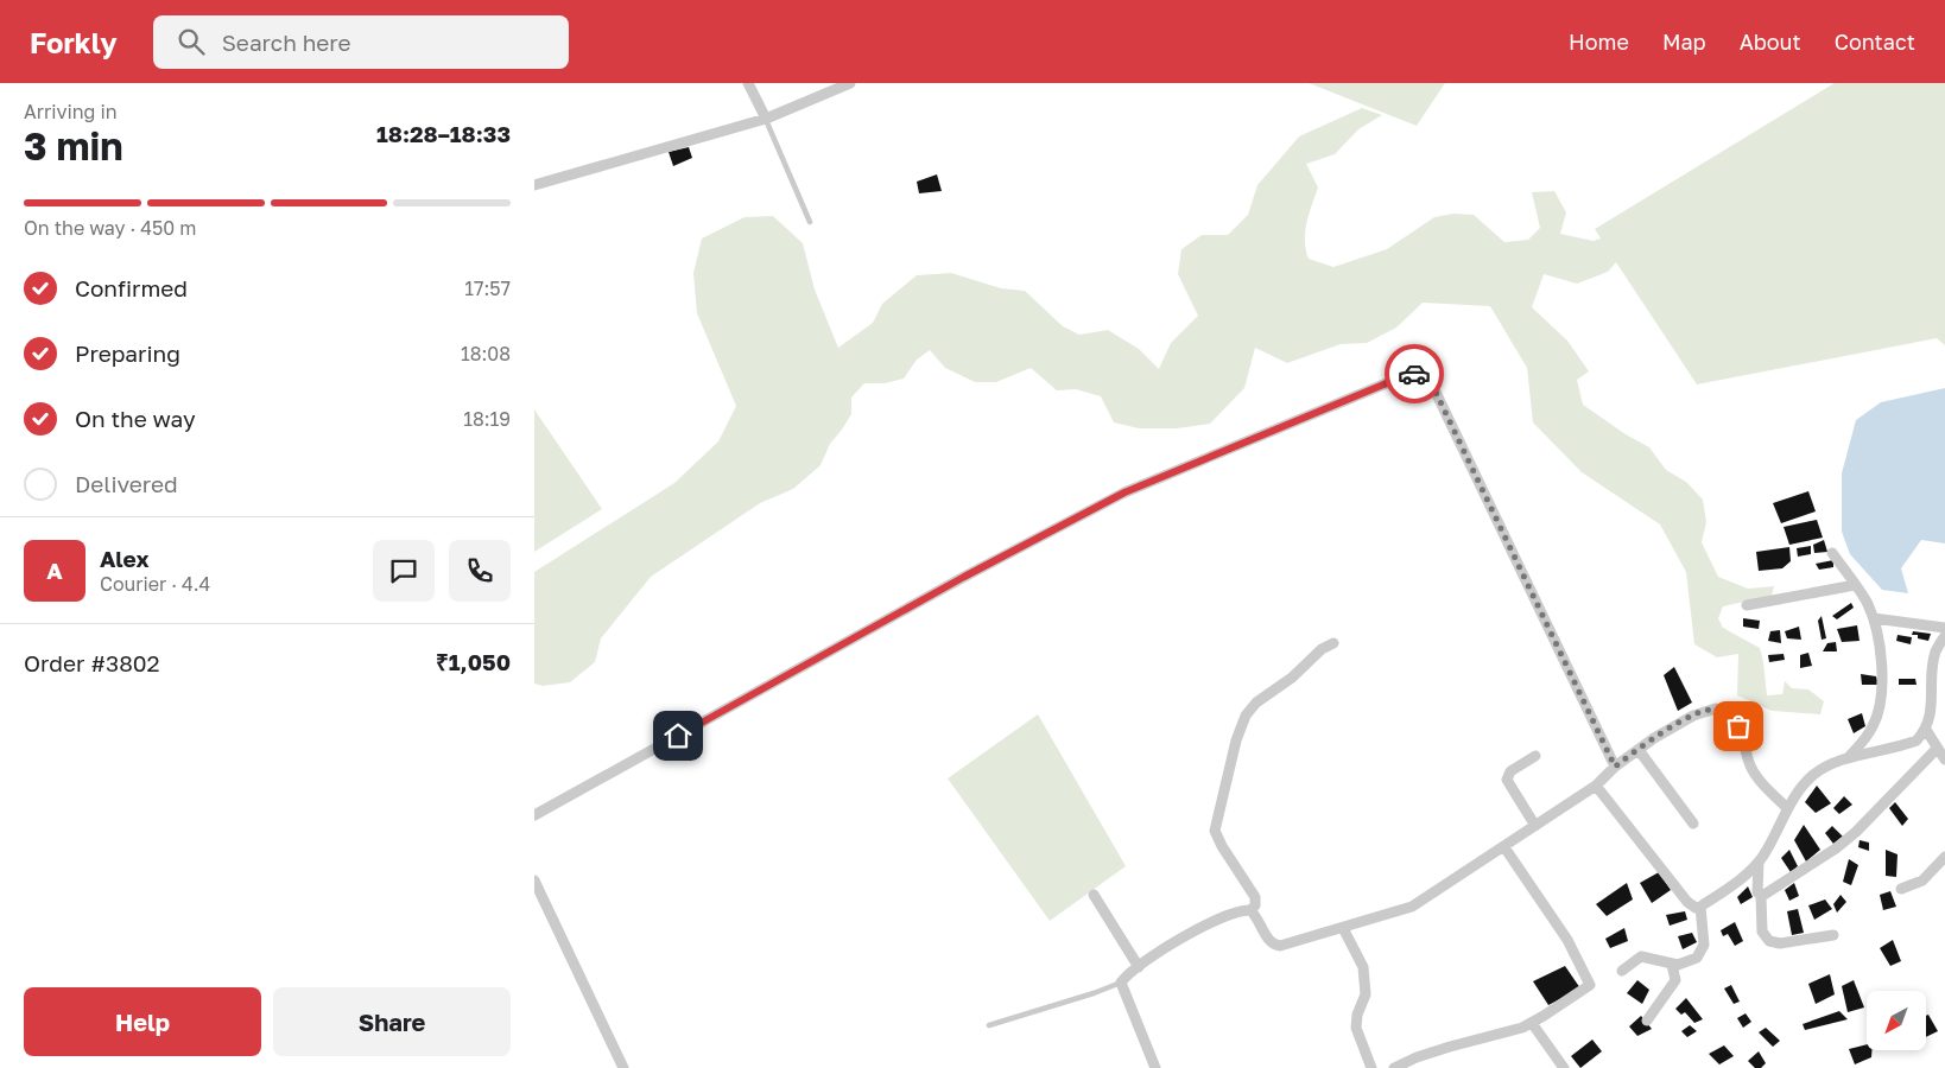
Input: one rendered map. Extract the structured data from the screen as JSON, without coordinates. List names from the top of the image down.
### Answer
{
  "north": "bottom left",
  "page": {
    "header": "Forkly",
    "search": "Search here",
    "nav": [
      "Home",
      "Map",
      "About",
      "Contact"
    ],
    "heading": ["3 min", "Arriving in", "18:28–18:33"],
    "panel": [
      "Alex",
      "Courier · 4.4",
      "Order #3802",
      "₹1,050"
    ],
    "bar": "On the way · 450 m",
    "list": [
      ["Confirmed", "17:57"],
      ["Preparing", "18:08"],
      ["On the way", "18:19"],
      "Delivered"
    ],
    "round": "A",
    "buttons": ["Help", "Share"]
  }
}
